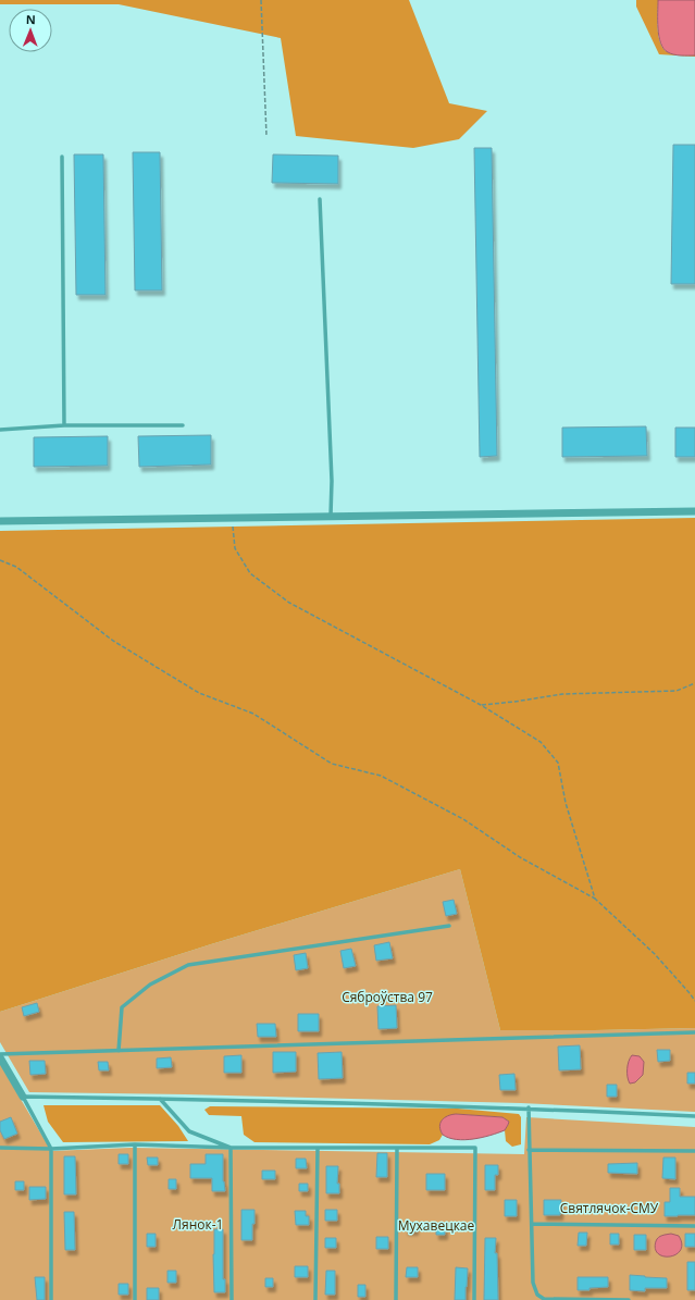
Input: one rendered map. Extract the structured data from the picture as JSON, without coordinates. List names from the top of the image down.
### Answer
{
  "parks": [
    "Сяброўства 97",
    "Святлячок-СМУ",
    "Лянок-1",
    "Мухавецкае"
  ],
  "north": "top"
}
